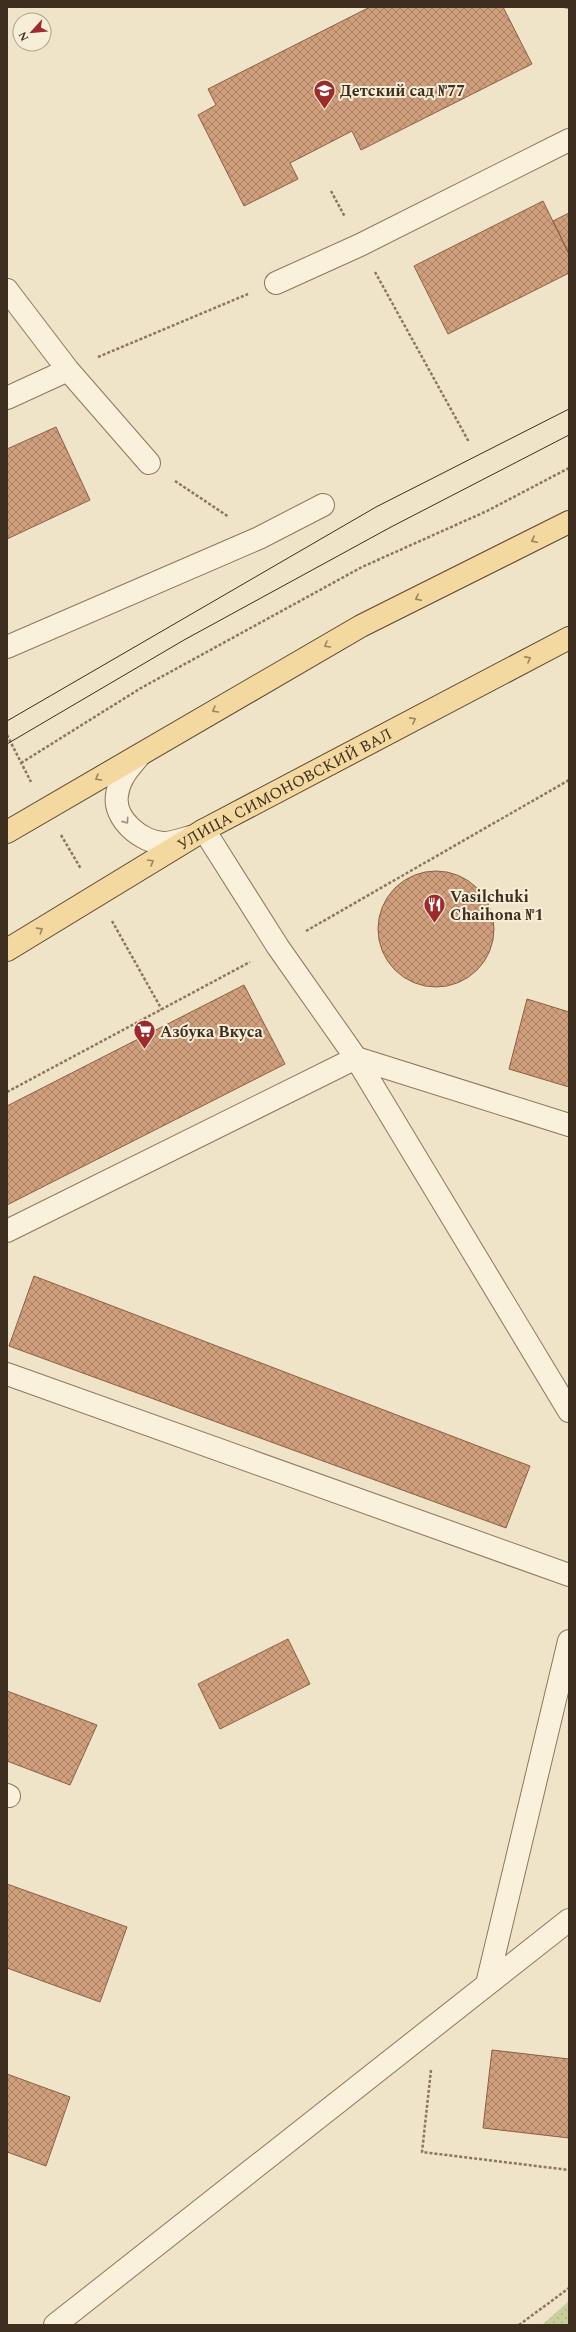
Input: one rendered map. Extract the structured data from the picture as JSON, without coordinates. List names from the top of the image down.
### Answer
{
  "streets": {
    "main road": ["УЛИЦА СИМОНОВСКИЙ ВАЛ"]
  },
  "places": {
    "school or university": ["Детский сад №77"],
    "restaurant": ["Vasilchuki Chaihona №1"],
    "supermarket": ["Азбука Вкуса"]
  },
  "north": "bottom left"
}
